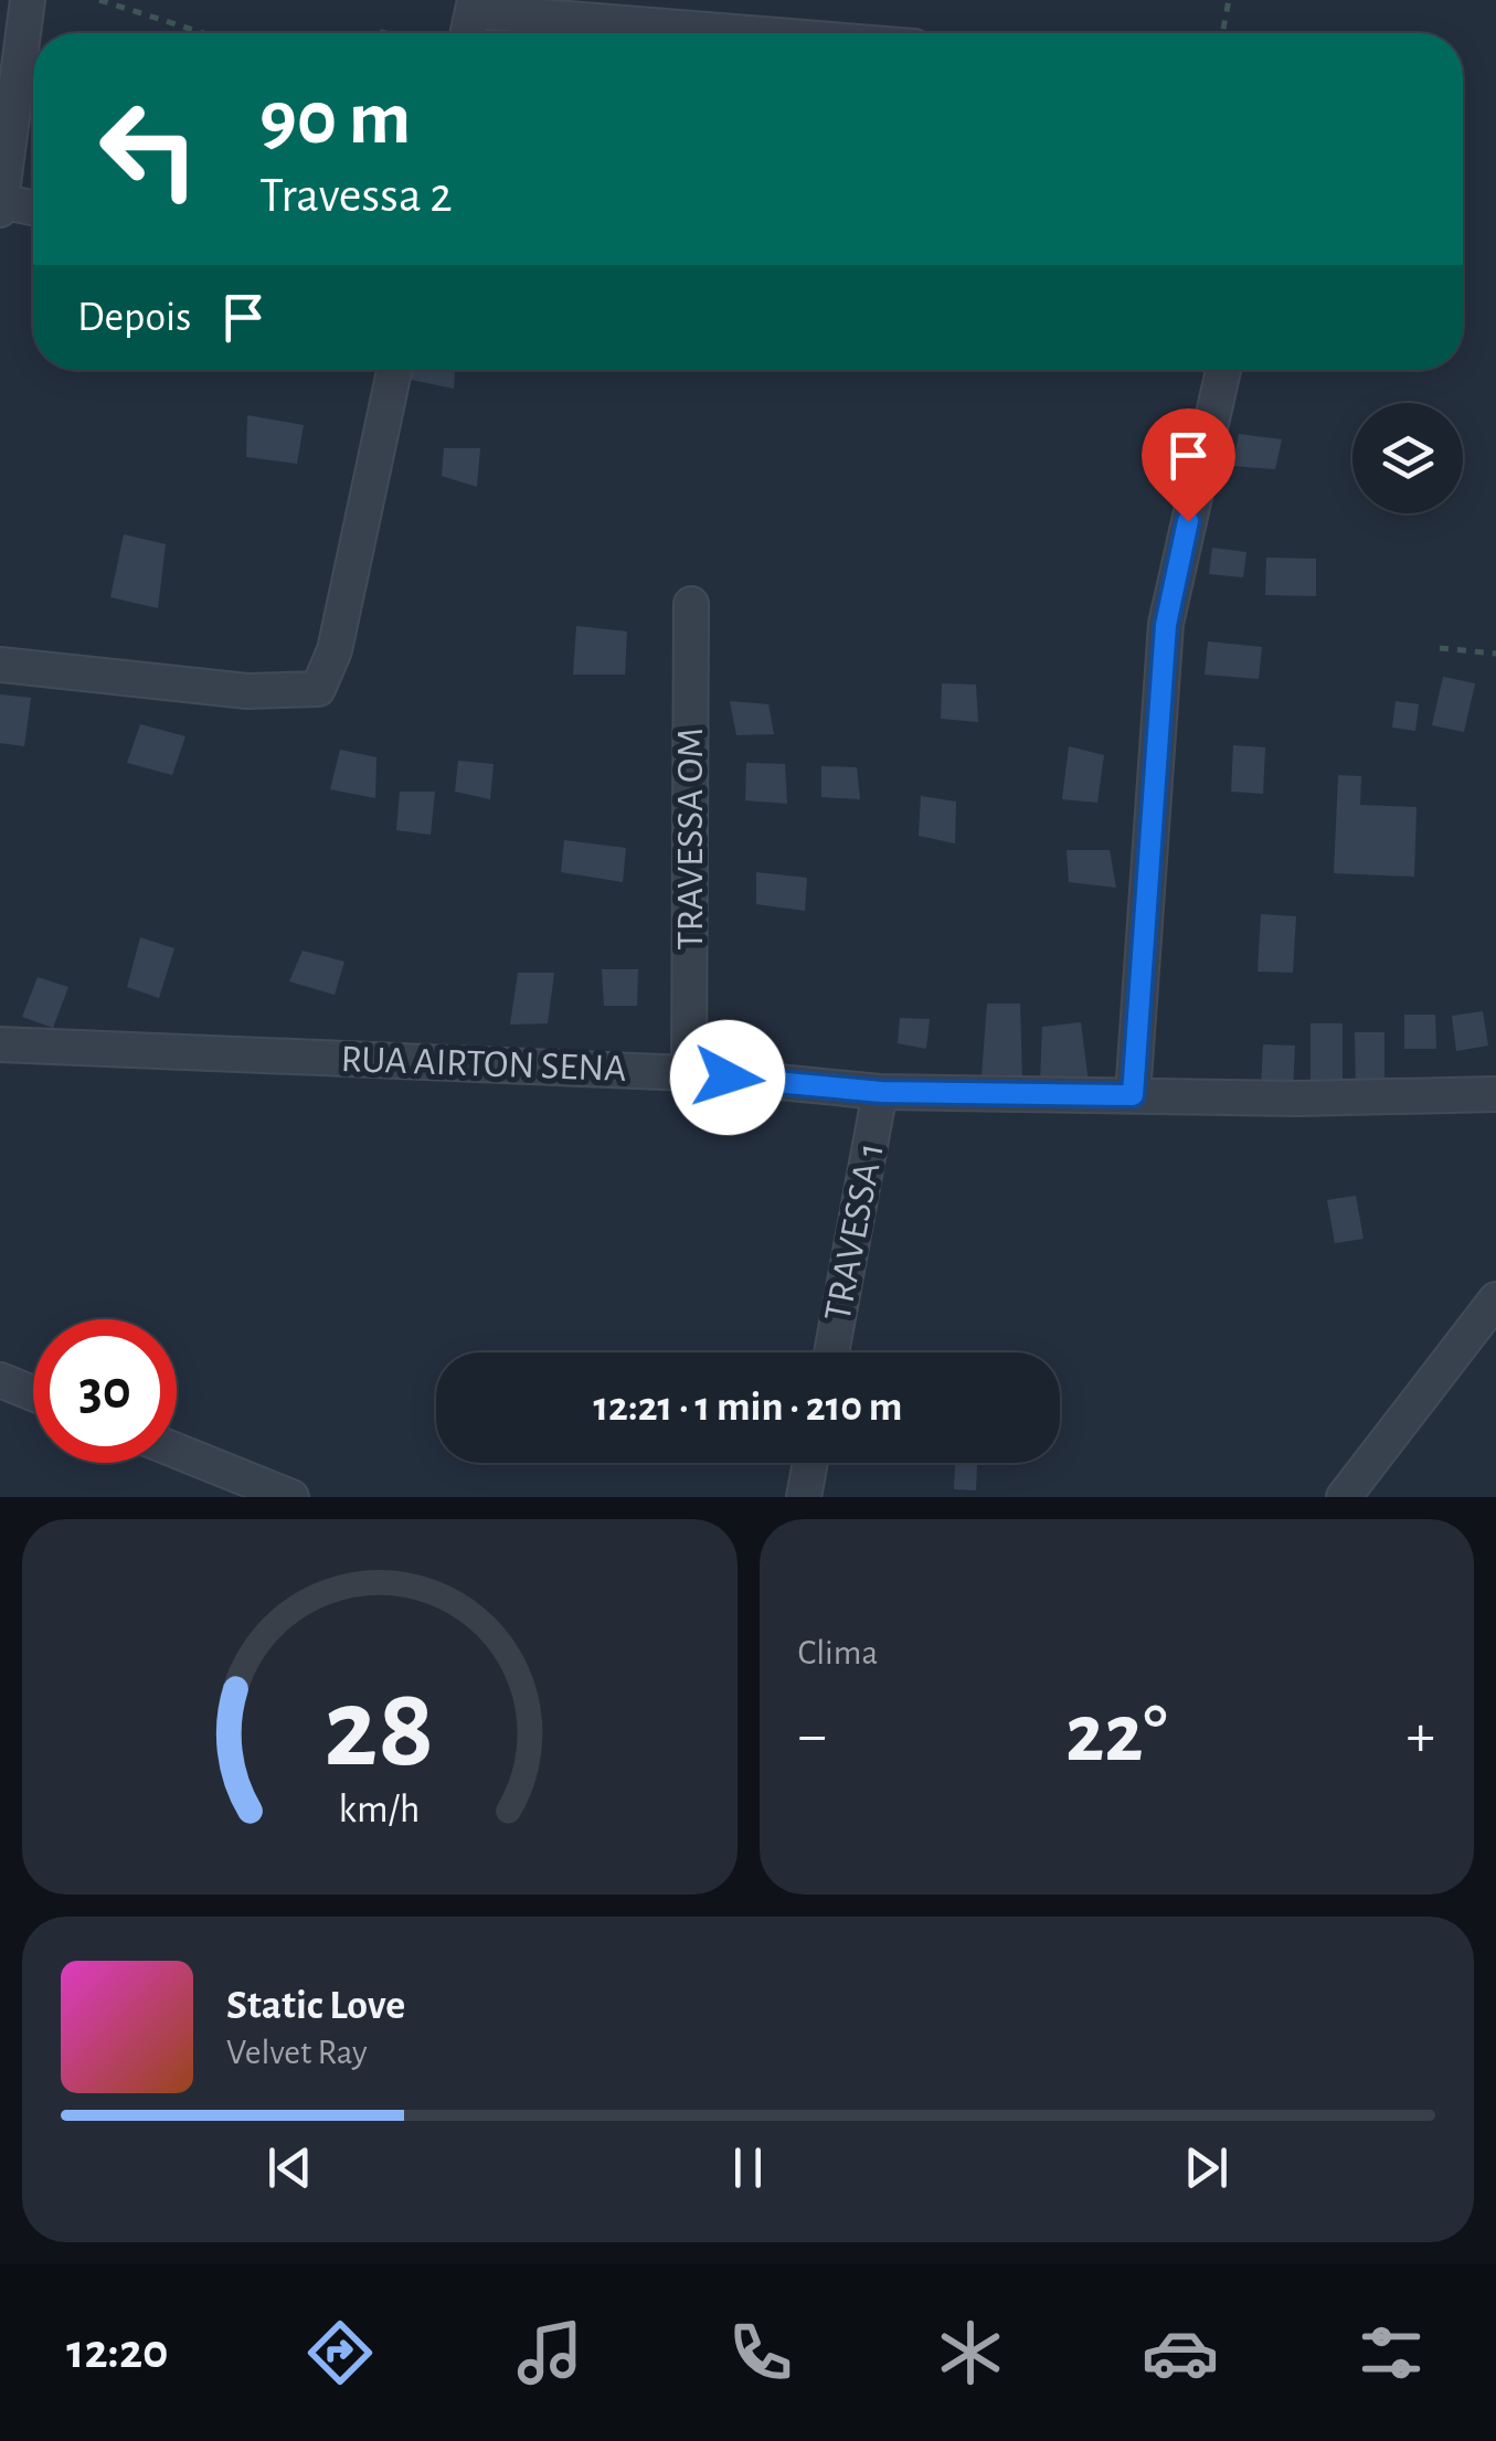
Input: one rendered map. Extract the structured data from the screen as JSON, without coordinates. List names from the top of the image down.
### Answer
{
  "streets": {
    "street": ["TRAVESSA OM", "RUA AIRTON SENA", "TRAVESSA 1"]
  },
  "crossings": [
    ["TRAVESSA OM", "RUA AIRTON SENA"],
    ["RUA AIRTON SENA", "TRAVESSA 1"]
  ],
  "page": {
    "turn": ["90 m", "Travessa 2"],
    "then": "Depois",
    "limit": "30",
    "trip": "12:21 · 1 min · 210 m",
    "tile": "Clima",
    "heat": ["−", "22°", "+"],
    "song": ["Static Love", "Velvet Ray"],
    "tabs": "12:20",
    "gauge": ["28", "km/h"]
  }
}
